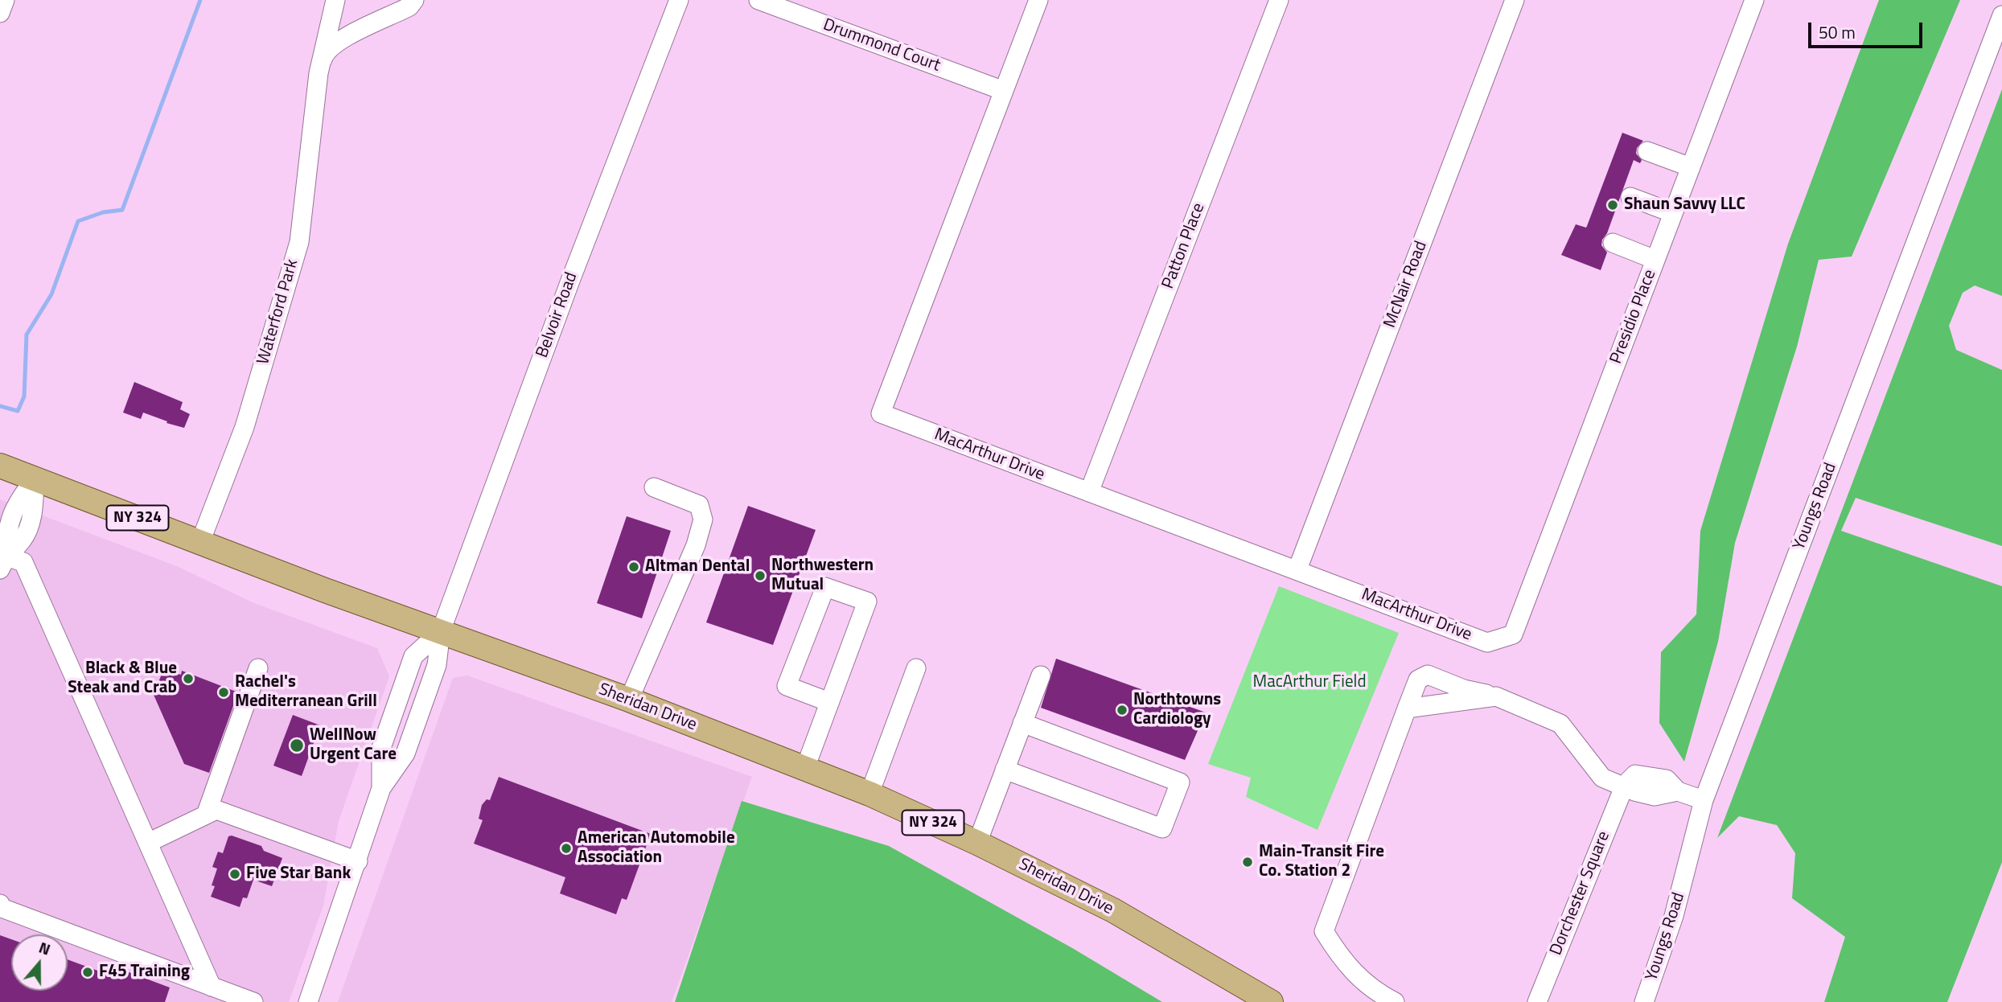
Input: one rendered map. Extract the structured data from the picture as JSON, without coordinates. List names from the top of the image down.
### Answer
{
  "streets": {
    "main road": ["NY 324", "Sheridan Drive"],
    "street": [
      "Drummond Court",
      "Patton Place",
      "McNair Road",
      "Waterford Park",
      "Belvoir Road",
      "Presidio Place",
      "MacArthur Drive",
      "Youngs Road",
      "Dorchester Square"
    ]
  },
  "crossings": [
    ["Drummond Court", "MacArthur Drive"],
    ["Patton Place", "MacArthur Drive"],
    ["McNair Road", "MacArthur Drive"],
    ["Waterford Park", "Sheridan Drive"],
    ["Belvoir Road", "Sheridan Drive"],
    ["Presidio Place", "MacArthur Drive"]
  ],
  "parks": ["MacArthur Field"],
  "places": [
    "Shaun Savvy LLC",
    "Altman Dental",
    "Northwestern Mutual",
    "Black & Blue Steak and Crab",
    "Rachel's Mediterranean Grill",
    "Northtowns Cardiology",
    "WellNow Urgent Care",
    "American Automobile Association",
    "Main-Transit Fire Co. Station 2",
    "Five Star Bank",
    "F45 Training"
  ],
  "scale_bar": "50 m",
  "north": "top"
}
